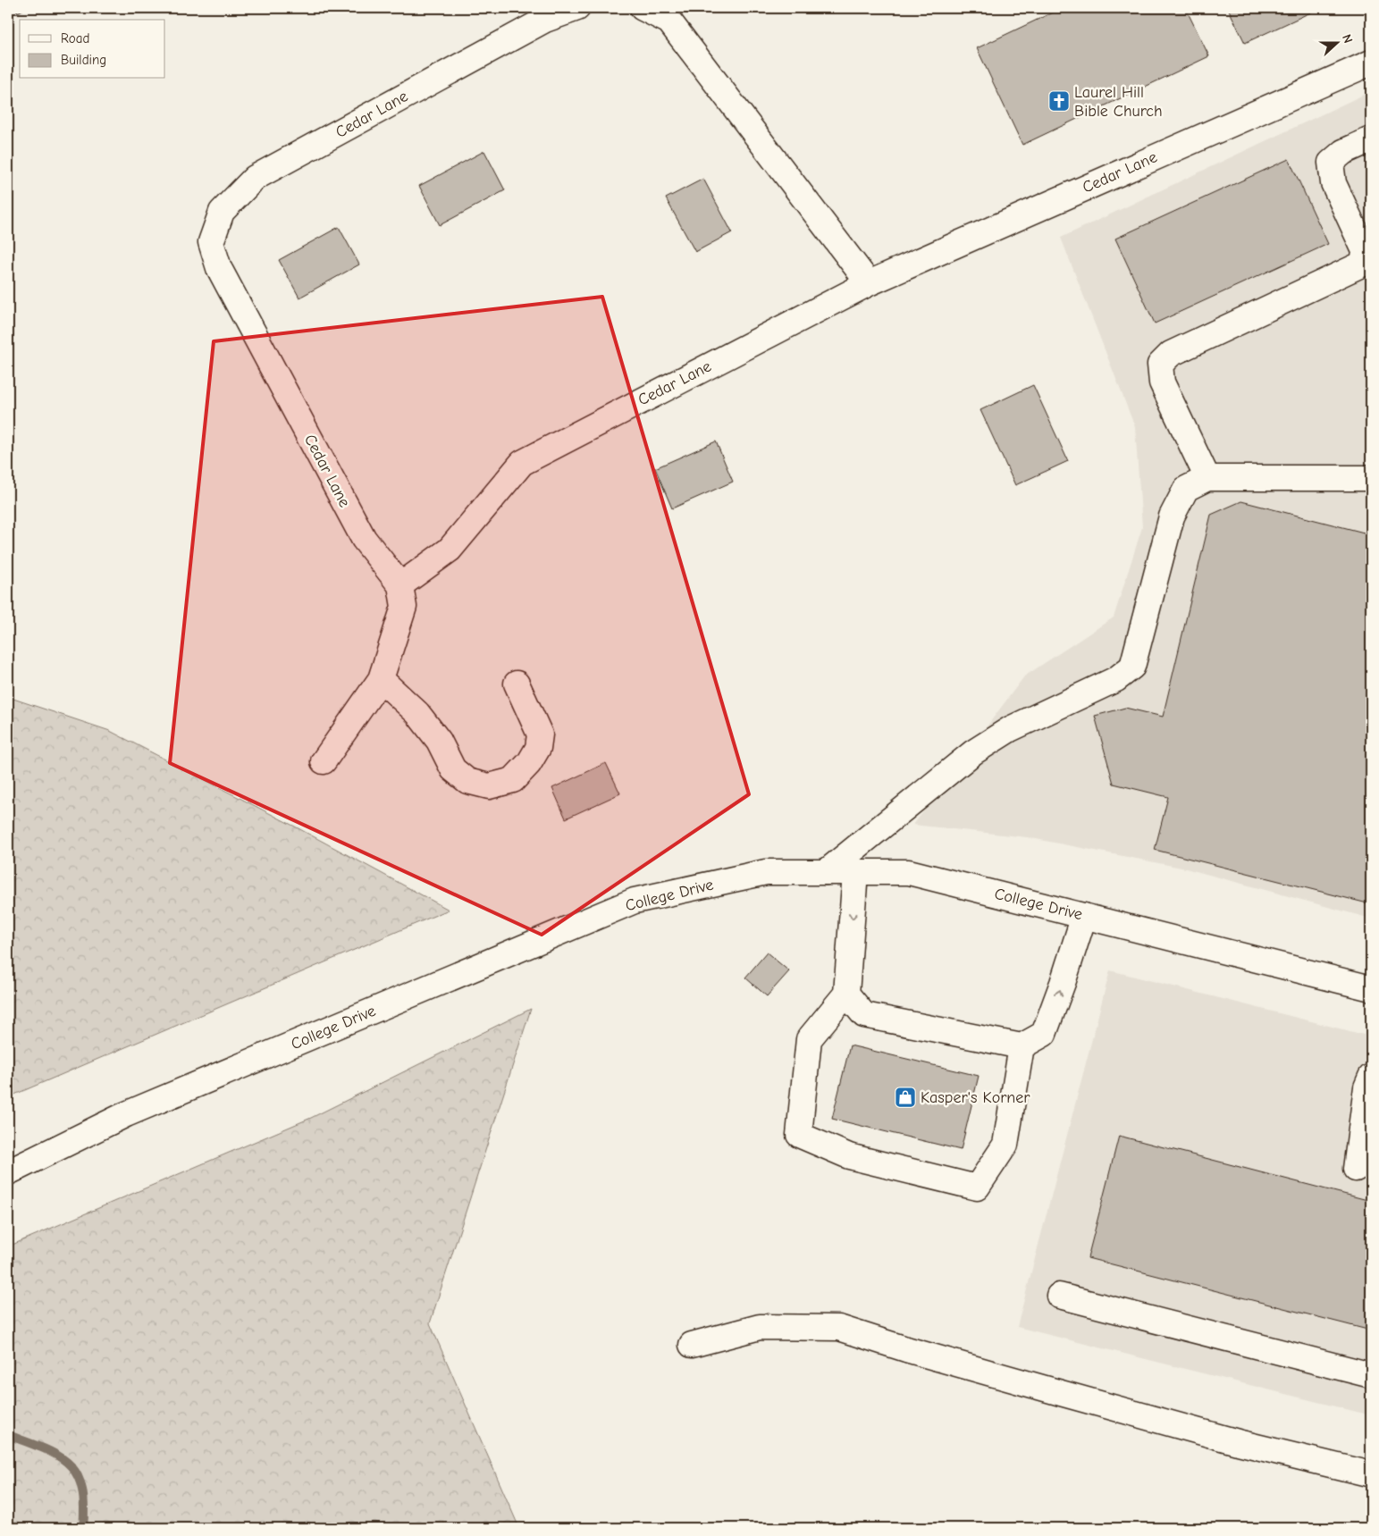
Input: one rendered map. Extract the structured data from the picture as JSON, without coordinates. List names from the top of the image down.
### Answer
{
  "streets": {
    "street": ["Cedar Lane", "College Drive"]
  },
  "places": {
    "church": ["Laurel Hill Bible Church"],
    "shop": ["Kasper's Korner"]
  },
  "legend": ["Road", "Building"],
  "north": "right"
}
